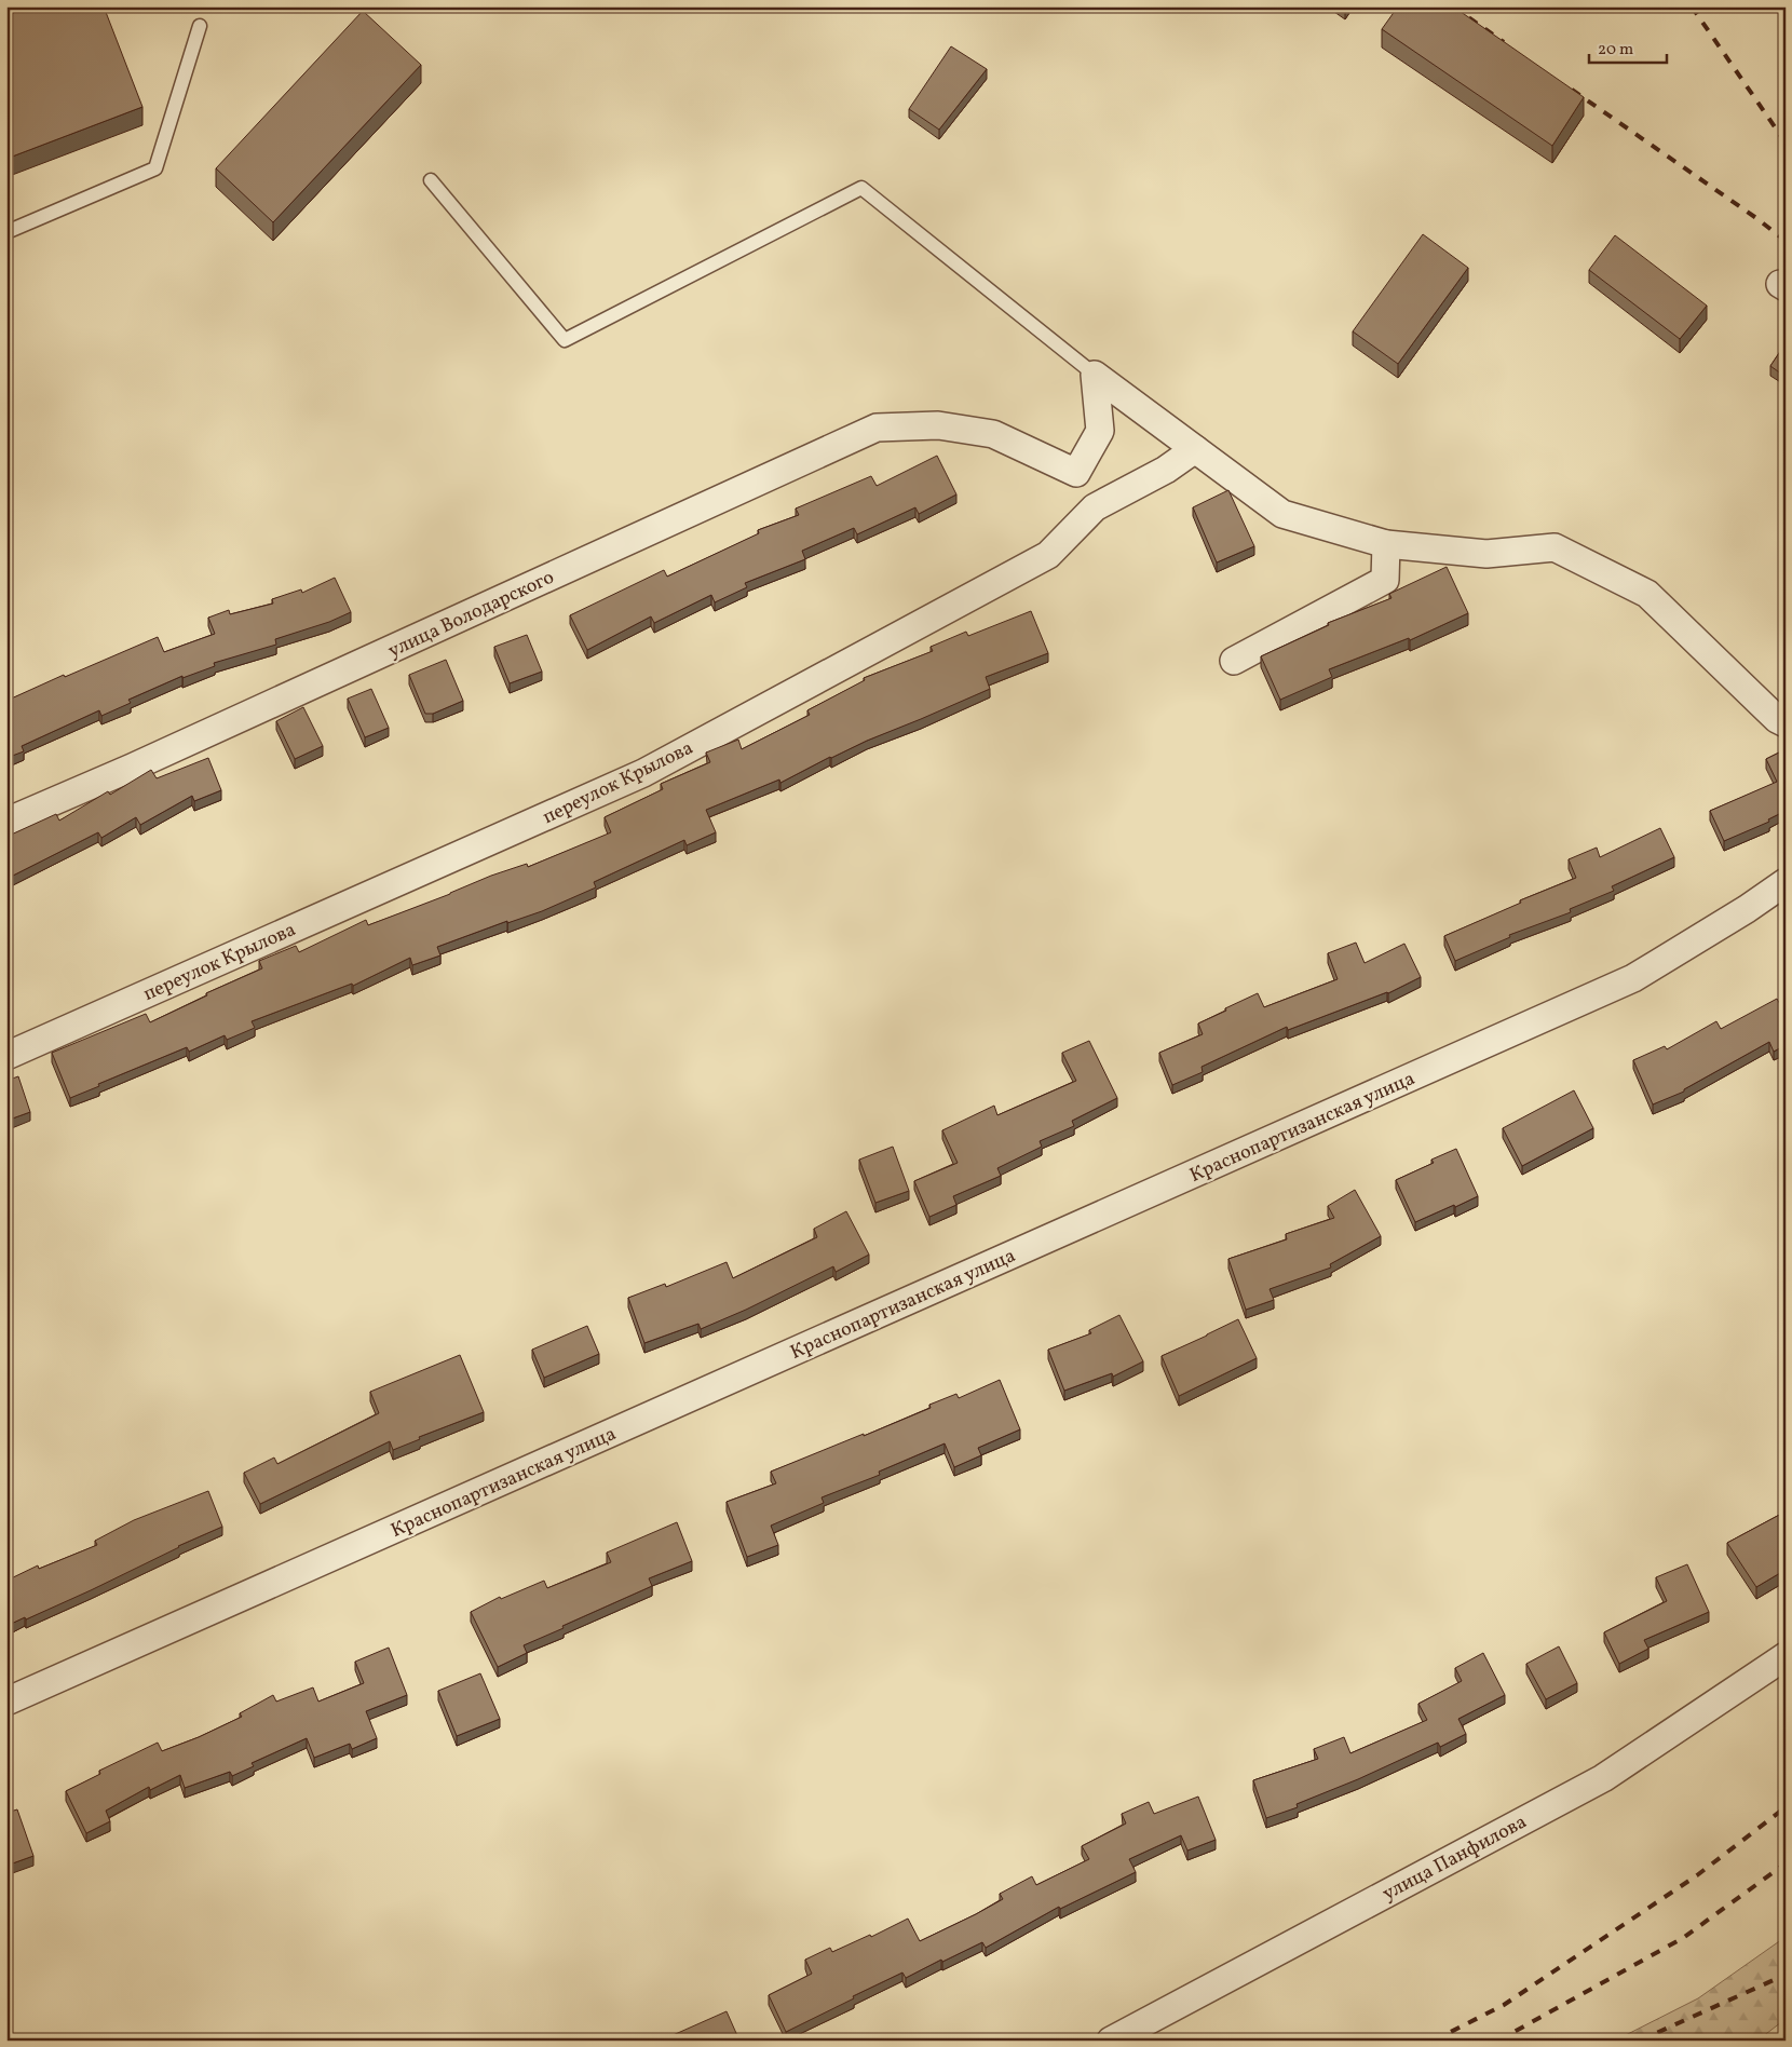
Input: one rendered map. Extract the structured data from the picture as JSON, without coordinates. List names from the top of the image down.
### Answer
{
  "streets": {
    "street": [
      "улица Володарского",
      "переулок Крылова",
      "Краснопартизанская улица",
      "улица Панфилова"
    ]
  },
  "scale_bar": "20 m"
}
